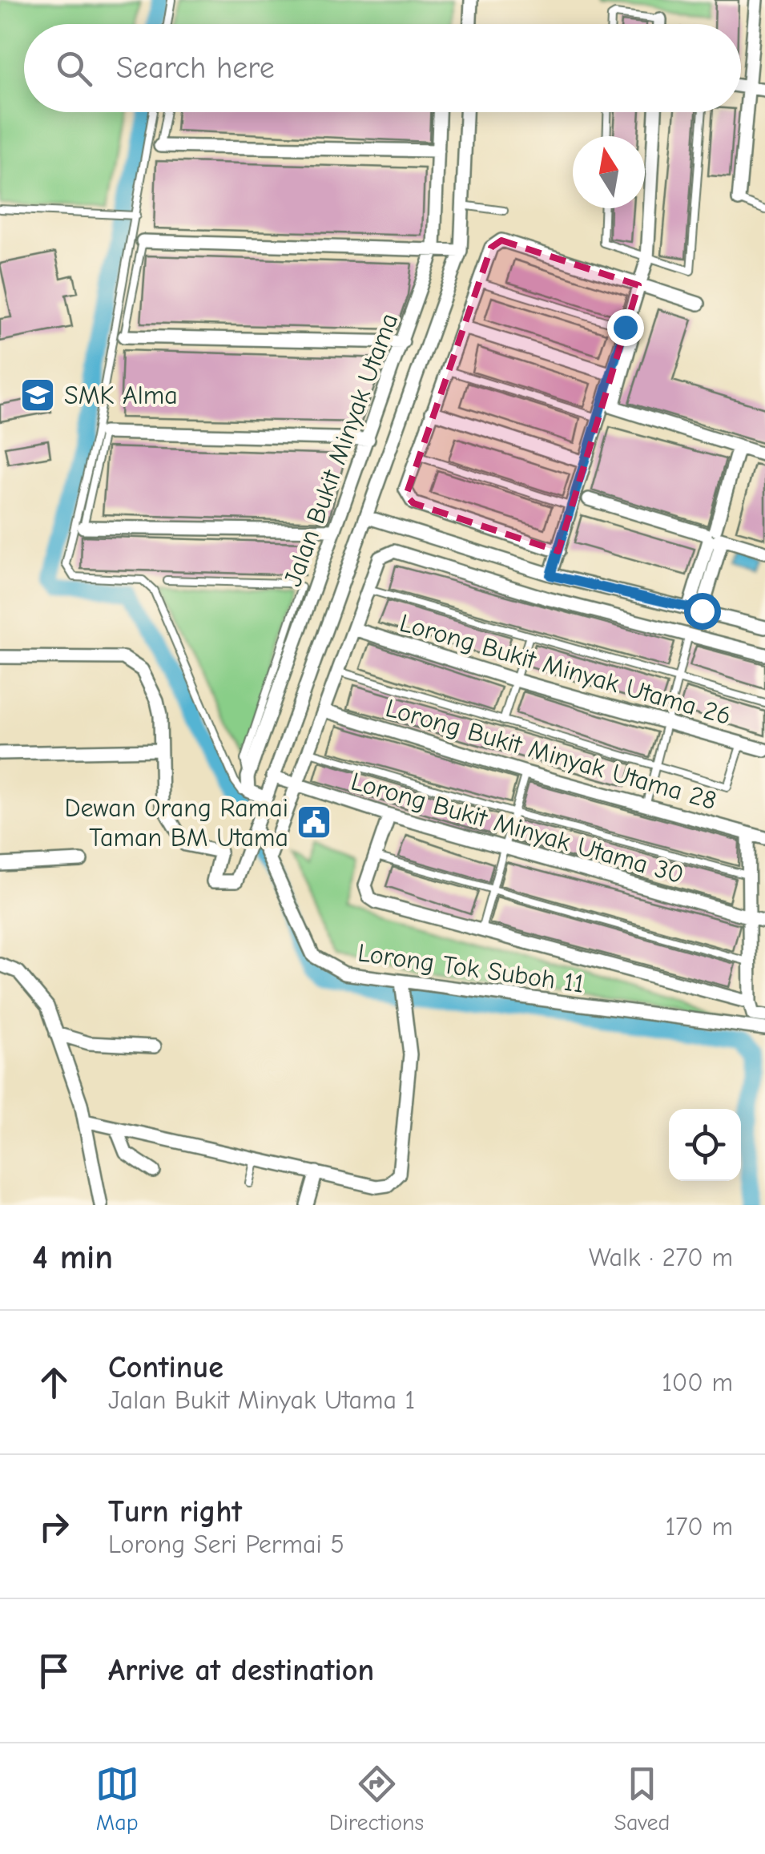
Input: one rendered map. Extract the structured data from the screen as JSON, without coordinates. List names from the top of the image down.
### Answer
{
  "streets": {
    "street": [
      "Jalan Bukit Minyak Utama",
      "Lorong Bukit Minyak Utama 26",
      "Lorong Bukit Minyak Utama 28",
      "Lorong Bukit Minyak Utama 30",
      "Lorong Tok Suboh 11"
    ]
  },
  "crossings": [
    ["Jalan Bukit Minyak Utama", "Lorong Bukit Minyak Utama 30"],
    ["Jalan Bukit Minyak Utama", "Lorong Tok Suboh 11"]
  ],
  "places": {
    "school or university": ["SMK Alma"],
    "public building": ["Dewan Orang Ramai Taman BM Utama"]
  },
  "north": "top",
  "page": {
    "search": "Search here",
    "heading": ["4 min", "Walk · 270 m"],
    "list": [
      ["Continue", "Jalan Bukit Minyak Utama 1", "100 m"],
      ["Turn right", "Lorong Seri Permai 5", "170 m"],
      "Arrive at destination"
    ],
    "nav": ["Map", "Directions", "Saved"]
  }
}
